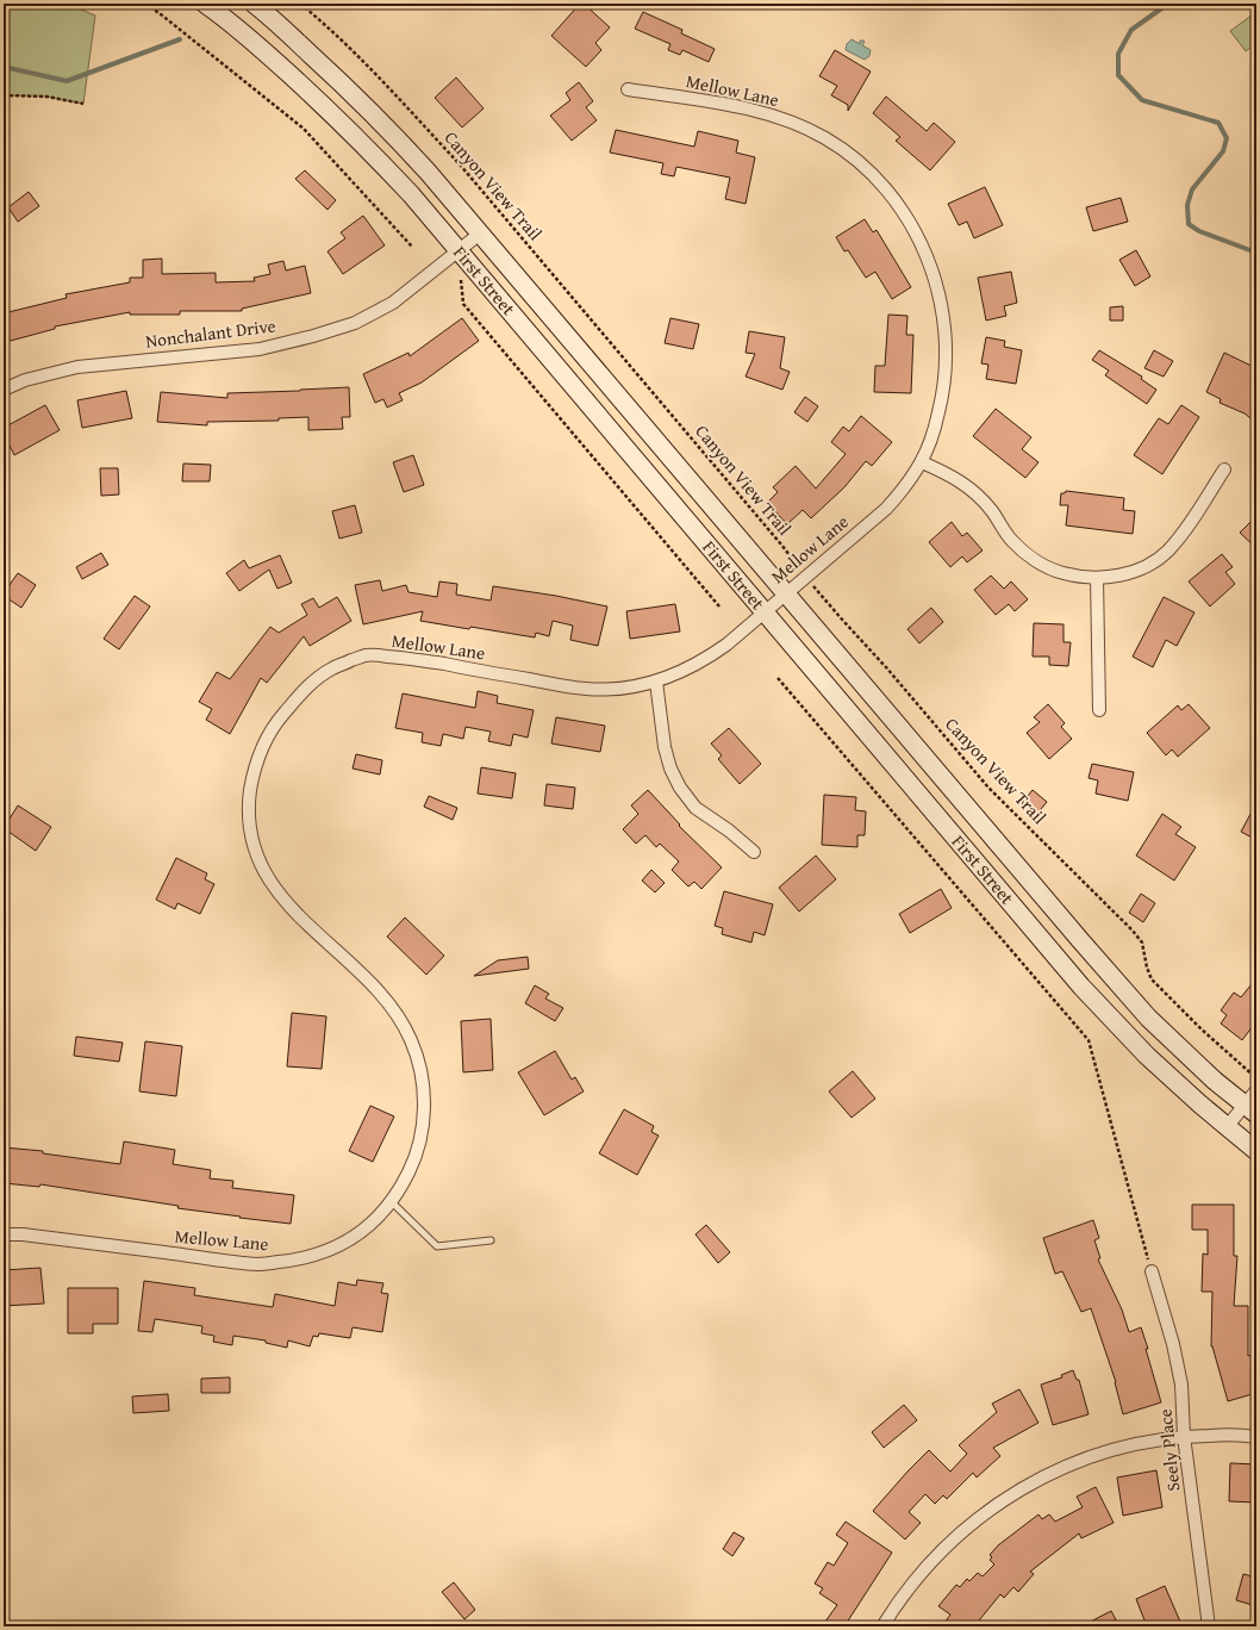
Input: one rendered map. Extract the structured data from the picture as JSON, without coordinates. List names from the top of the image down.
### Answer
{
  "streets": {
    "main road": ["First Street"],
    "street": ["Mellow Lane", "Nonchalant Drive", "Seely Place"],
    "path": ["Canyon View Trail"]
  },
  "crossings": [
    ["Mellow Lane", "Canyon View Trail"],
    ["Mellow Lane", "First Street"],
    ["First Street", "Nonchalant Drive"]
  ]
}
